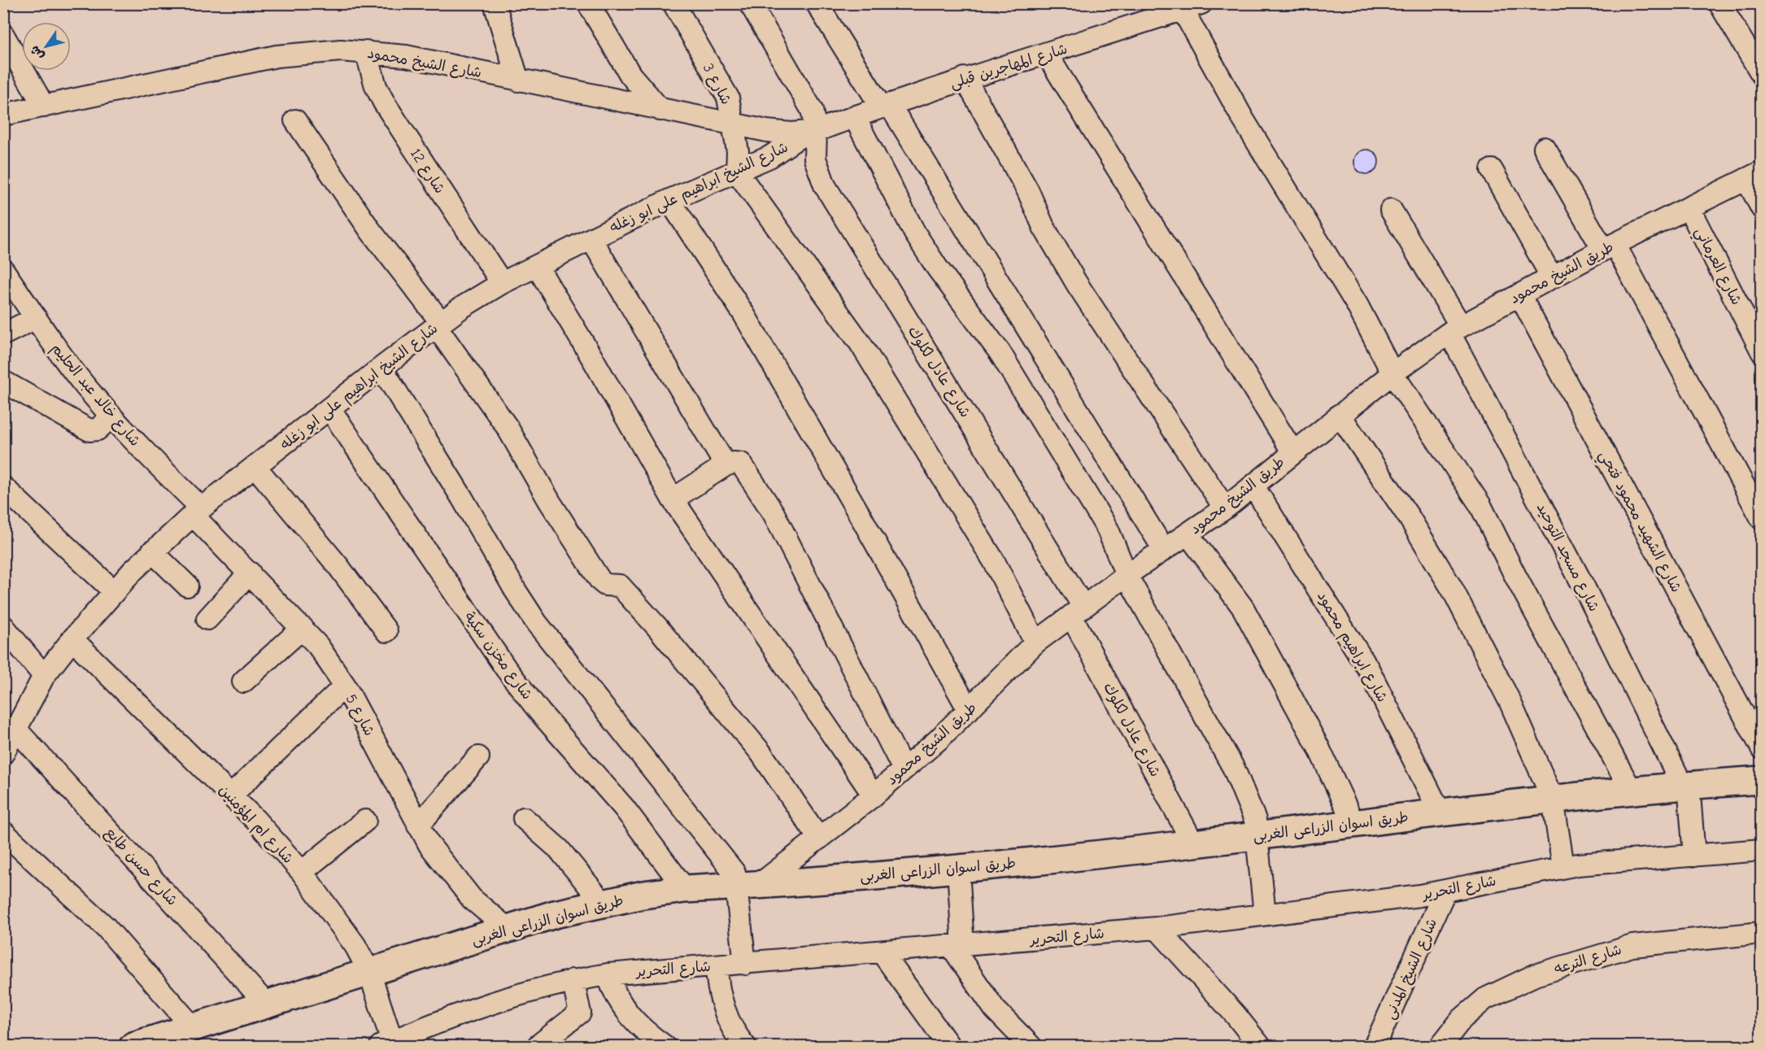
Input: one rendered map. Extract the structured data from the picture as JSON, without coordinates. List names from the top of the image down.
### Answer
{
  "streets": {
    "main road": ["طريق اسوان الزراعى الغربى"],
    "street": [
      "شارع الشيخ محمود",
      "شارع المهاجرين قبلى",
      "شارع 3",
      "شارع 12",
      "شارع الشيخ ابراهيم على ابو زغله",
      "شارع العرماني",
      "طريق الشيخ محمود",
      "شارع عادل لكلوك",
      "شارع خالد عبد الحليم",
      "شارع الشهيد محمود فتحي",
      "شارع مسجد التوحيد",
      "شارع ابراهيم محمود",
      "شارع مخزن سكية",
      "شارع 5",
      "شارع ام المؤمنين",
      "شارع حسن طايع",
      "شارع التحرير",
      "شارع الترعه",
      "شارع الشيخ المدنى"
    ]
  },
  "crossings": [
    ["شارع الشيخ محمود", "شارع المهاجرين قبلى"],
    ["شارع الشيخ محمود", "شارع 3"],
    ["شارع الشيخ محمود", "شارع 12"],
    ["شارع الشيخ محمود", "شارع الشيخ ابراهيم على ابو زغله"],
    ["شارع الشيخ محمود", "شارع عادل لكلوك"],
    ["شارع المهاجرين قبلى", "شارع الشيخ ابراهيم على ابو زغله"],
    ["شارع المهاجرين قبلى", "شارع عادل لكلوك"],
    ["شارع 3", "شارع الشيخ ابراهيم على ابو زغله"],
    ["شارع 12", "شارع الشيخ ابراهيم على ابو زغله"],
    ["شارع الشيخ ابراهيم على ابو زغله", "شارع عادل لكلوك"],
    ["شارع الشيخ ابراهيم على ابو زغله", "شارع خالد عبد الحليم"],
    ["شارع الشيخ ابراهيم على ابو زغله", "شارع مخزن سكية"],
    ["شارع الشيخ ابراهيم على ابو زغله", "شارع 5"],
    ["شارع الشيخ ابراهيم على ابو زغله", "شارع ام المؤمنين"],
    ["شارع الشيخ ابراهيم على ابو زغله", "شارع حسن طايع"],
    ["شارع العرماني", "طريق الشيخ محمود"],
    ["طريق الشيخ محمود", "شارع عادل لكلوك"],
    ["طريق الشيخ محمود", "شارع الشهيد محمود فتحي"],
    ["طريق الشيخ محمود", "شارع مسجد التوحيد"],
    ["طريق الشيخ محمود", "شارع ابراهيم محمود"],
    ["طريق الشيخ محمود", "طريق اسوان الزراعى الغربى"],
    ["شارع عادل لكلوك", "طريق اسوان الزراعى الغربى"],
    ["شارع خالد عبد الحليم", "شارع 5"],
    ["شارع مسجد التوحيد", "طريق اسوان الزراعى الغربى"],
    ["شارع ابراهيم محمود", "طريق اسوان الزراعى الغربى"],
    ["شارع مخزن سكية", "طريق اسوان الزراعى الغربى"],
    ["شارع 5", "طريق اسوان الزراعى الغربى"],
    ["شارع ام المؤمنين", "طريق اسوان الزراعى الغربى"],
    ["شارع ام المؤمنين", "شارع التحرير"],
    ["طريق اسوان الزراعى الغربى", "شارع حسن طايع"],
    ["شارع التحرير", "شارع الشيخ المدنى"]
  ],
  "north": "bottom left"
}
